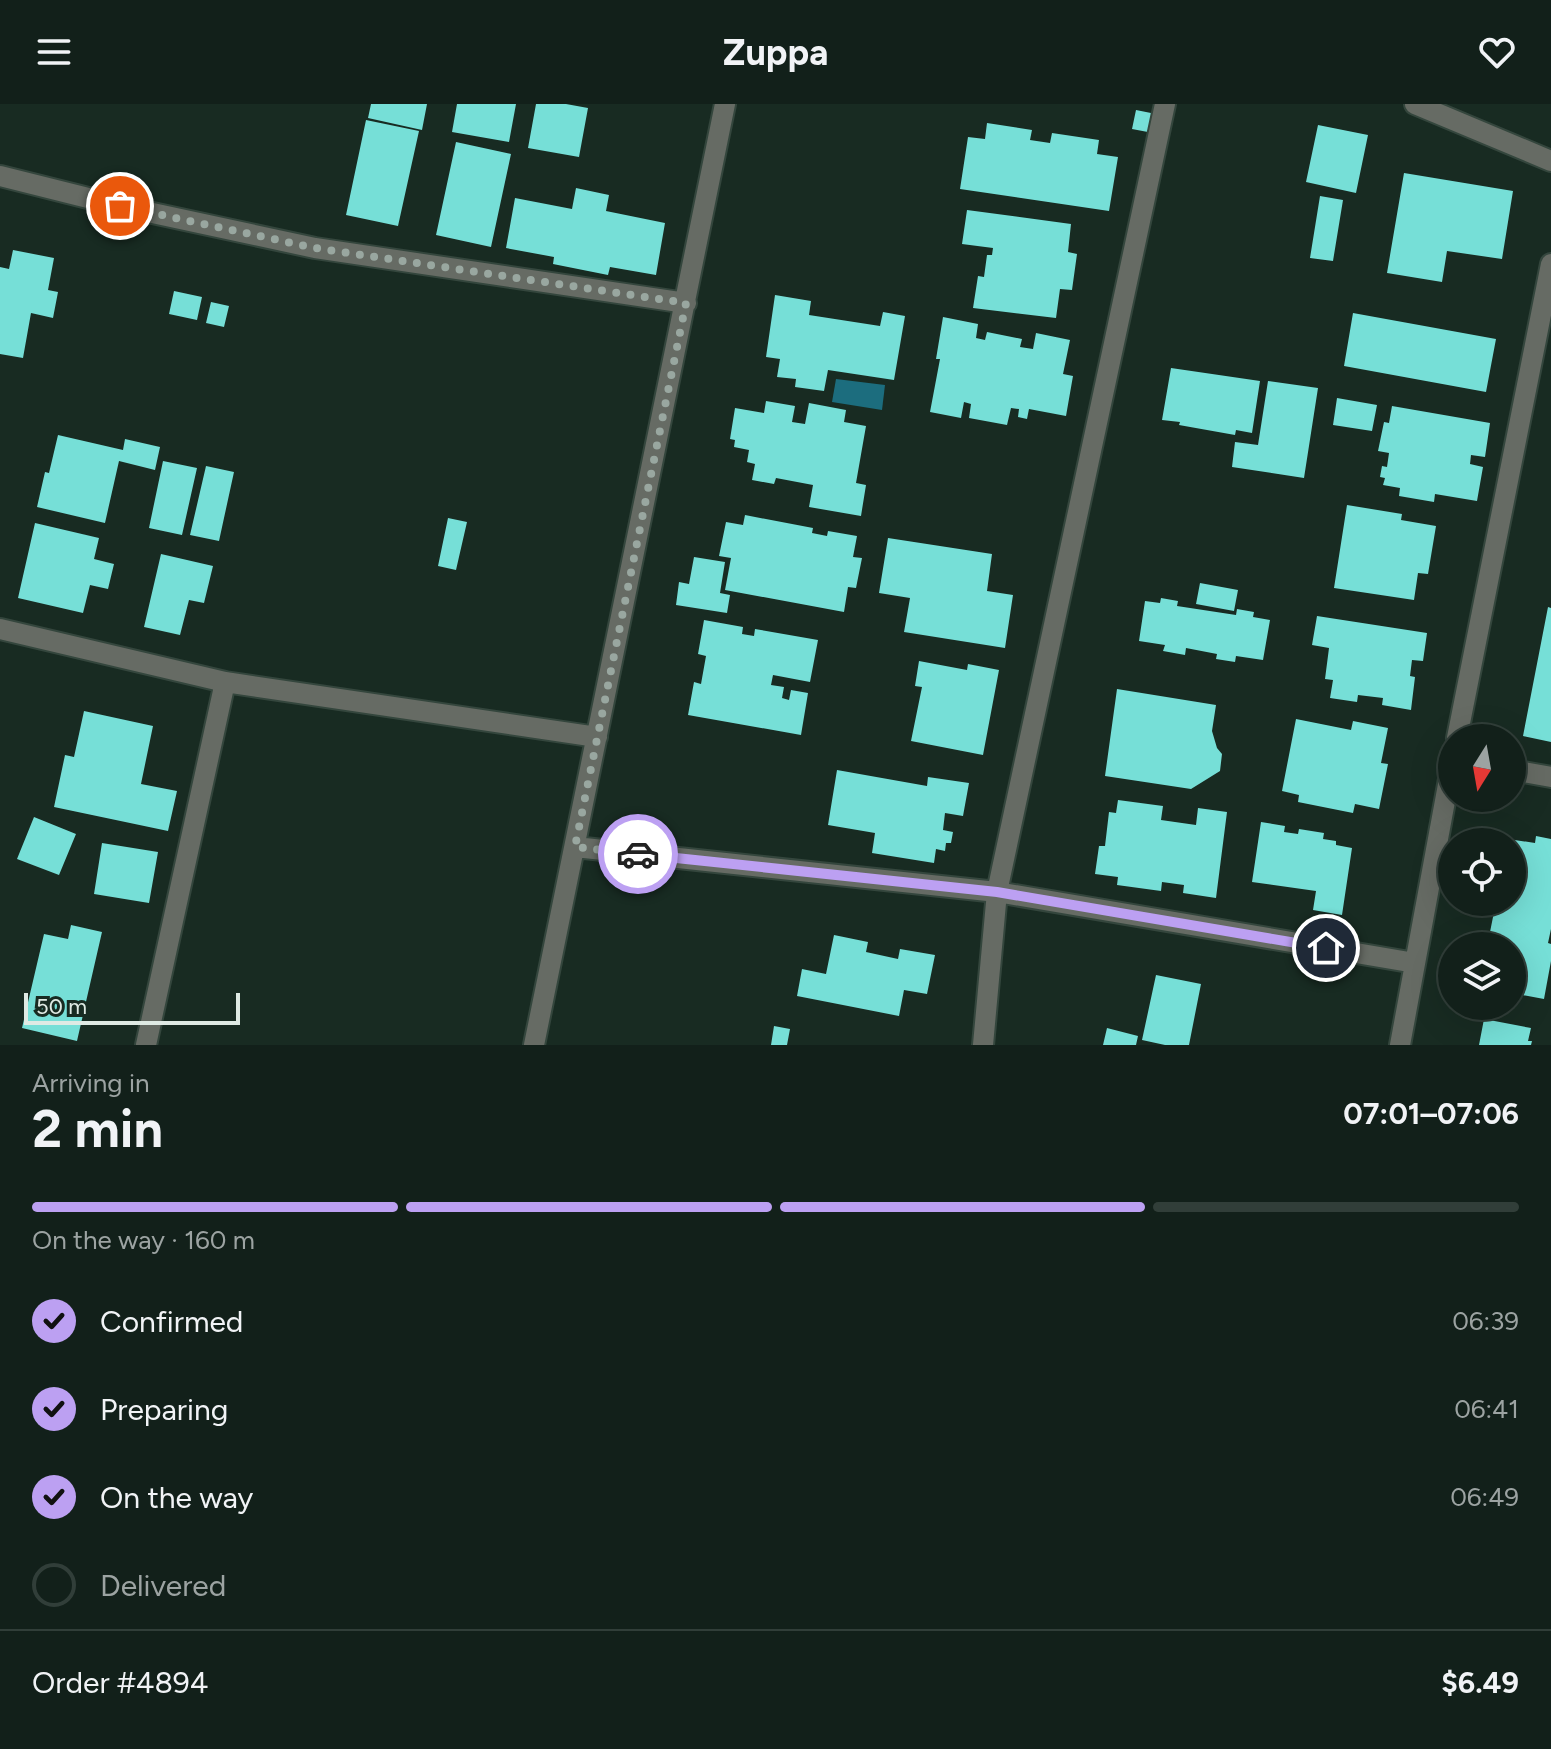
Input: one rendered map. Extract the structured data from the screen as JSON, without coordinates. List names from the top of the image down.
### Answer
{
  "scale_bar": "50 m",
  "north": "bottom",
  "page": {
    "header": "Zuppa",
    "scale": "50 m",
    "heading": ["2 min", "Arriving in", "07:01–07:06"],
    "panel": ["Order #4894", "$6.49"],
    "bar": "On the way · 160 m",
    "list": [
      ["Confirmed", "06:39"],
      ["Preparing", "06:41"],
      ["On the way", "06:49"],
      "Delivered"
    ]
  }
}
